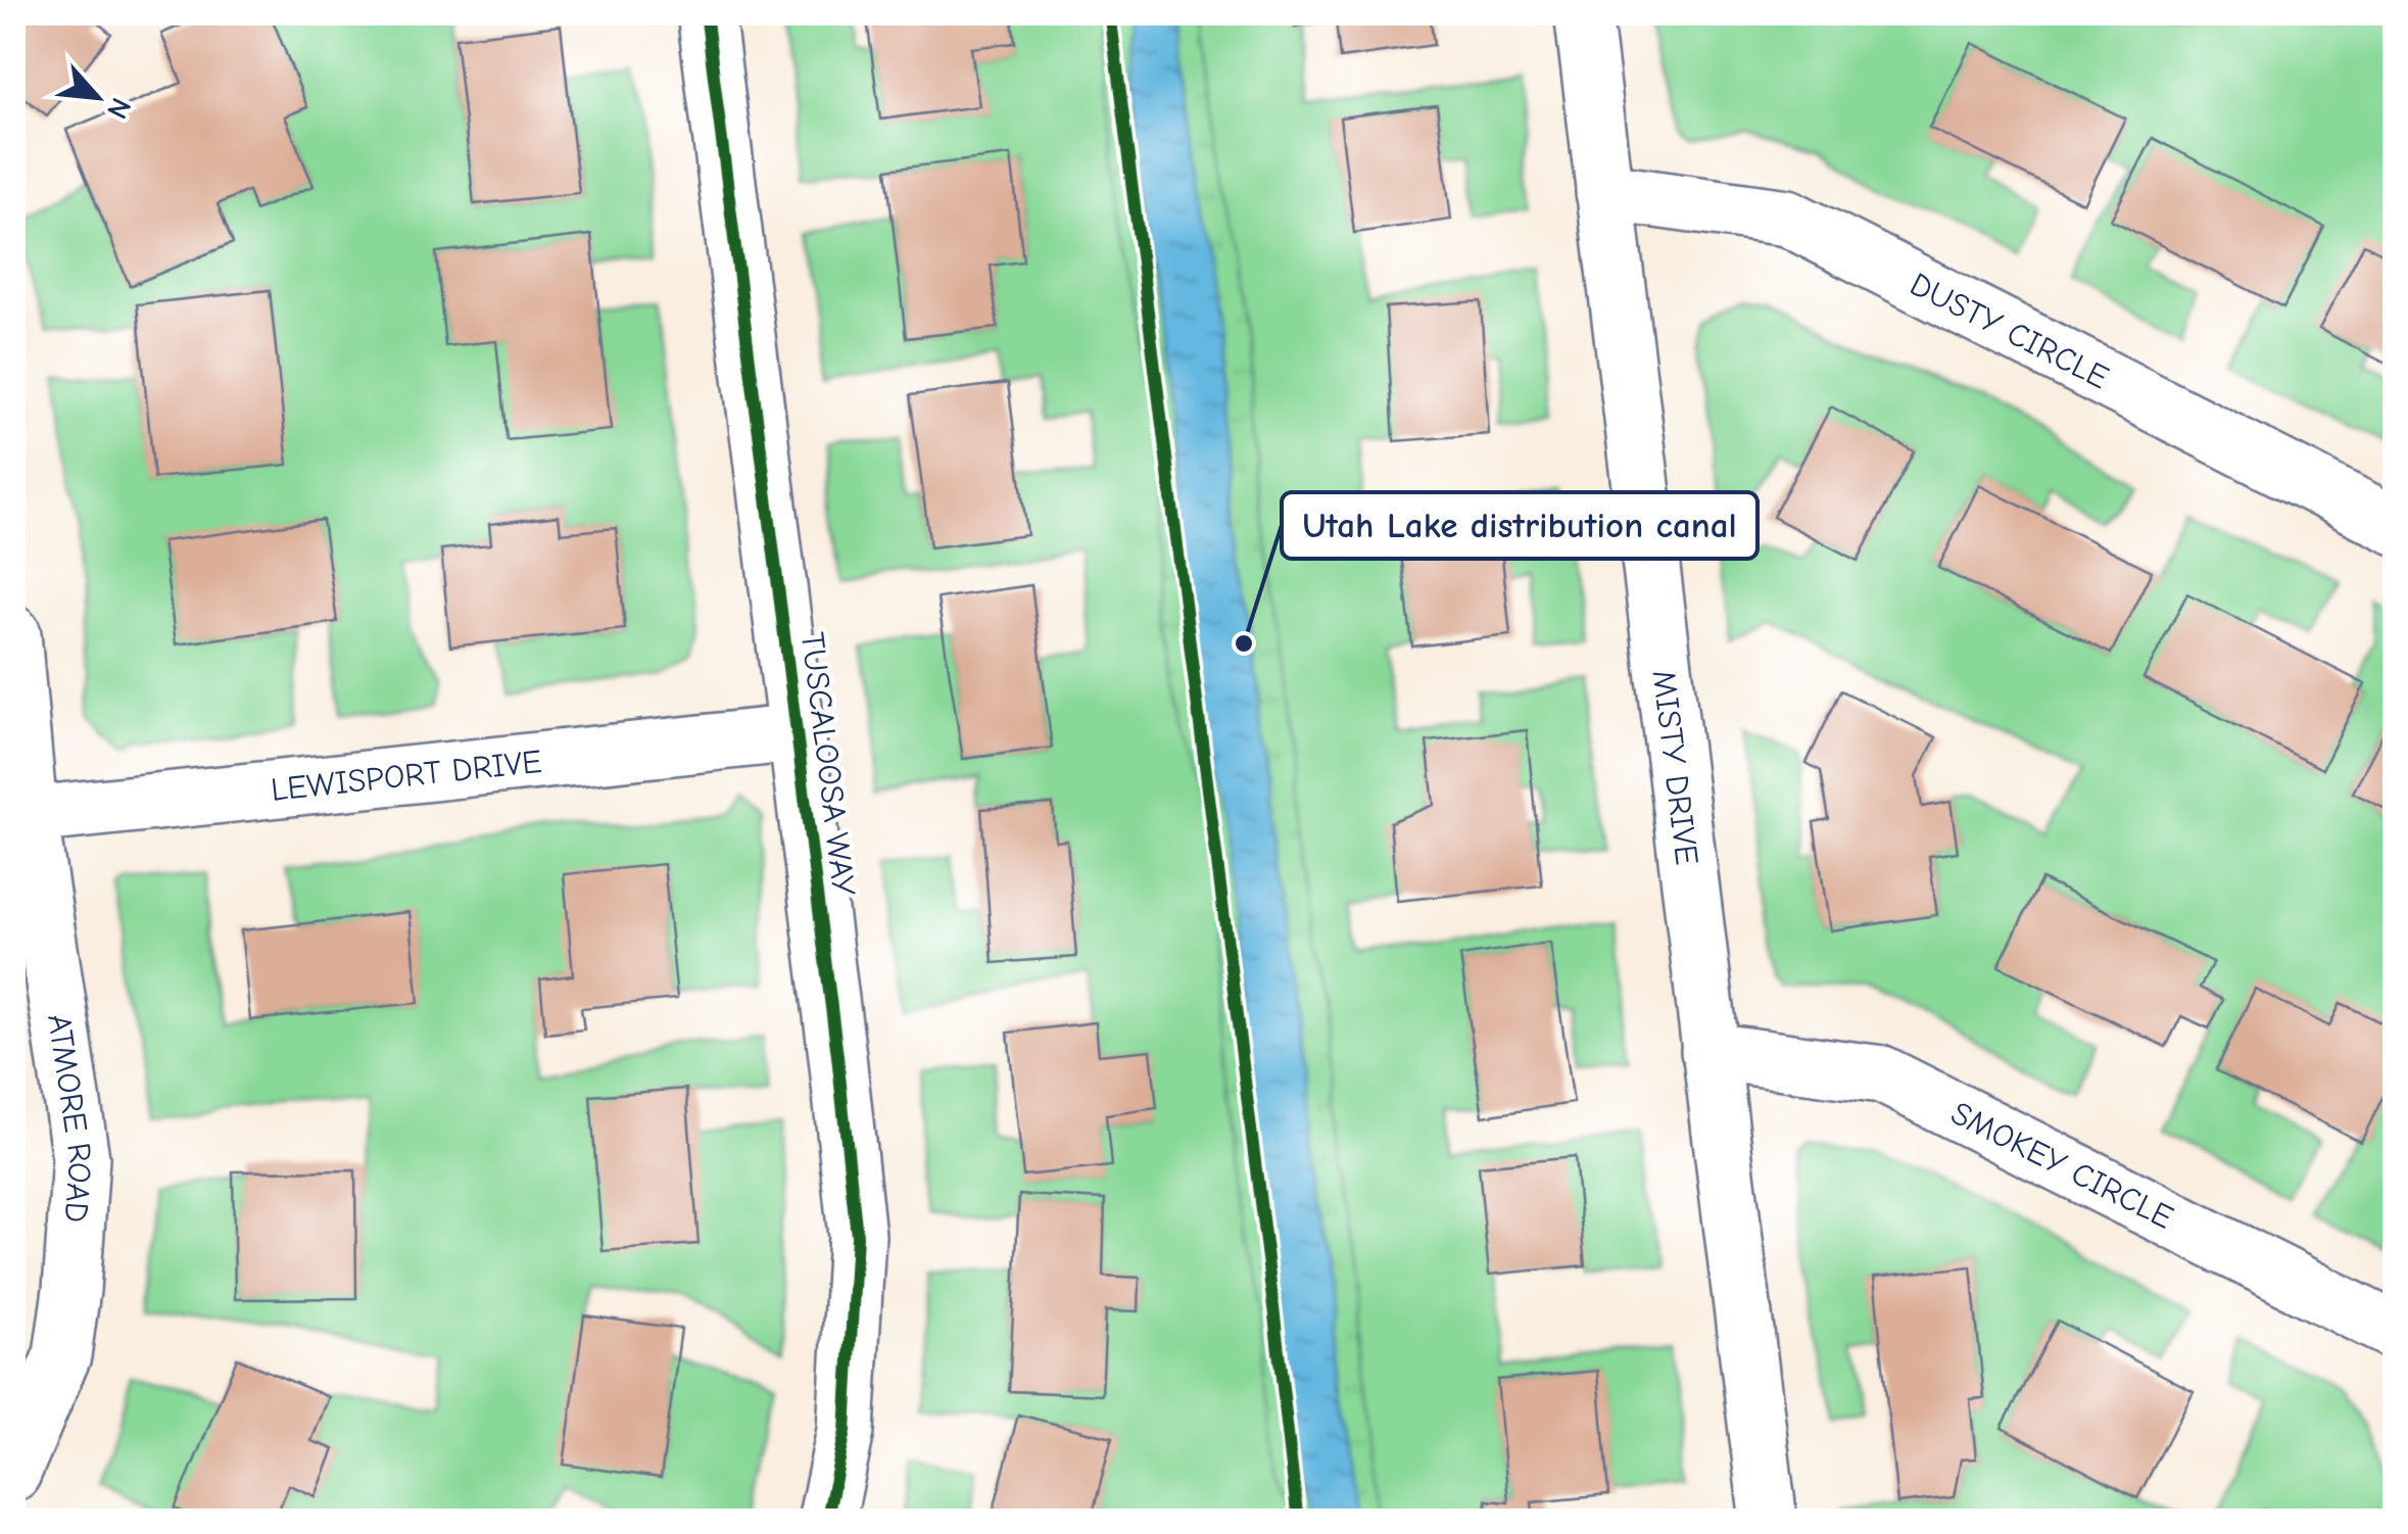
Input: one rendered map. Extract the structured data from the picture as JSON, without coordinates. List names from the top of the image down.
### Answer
{
  "streets": {
    "street": [
      "DUSTY CIRCLE",
      "TUSCALOOSA WAY",
      "MISTY DRIVE",
      "LEWISPORT DRIVE",
      "ATMORE ROAD",
      "SMOKEY CIRCLE"
    ]
  },
  "crossings": [
    ["DUSTY CIRCLE", "MISTY DRIVE"],
    ["TUSCALOOSA WAY", "LEWISPORT DRIVE"],
    ["MISTY DRIVE", "SMOKEY CIRCLE"],
    ["LEWISPORT DRIVE", "ATMORE ROAD"]
  ],
  "places": ["Utah Lake distribution canal"],
  "north": "bottom right"
}
